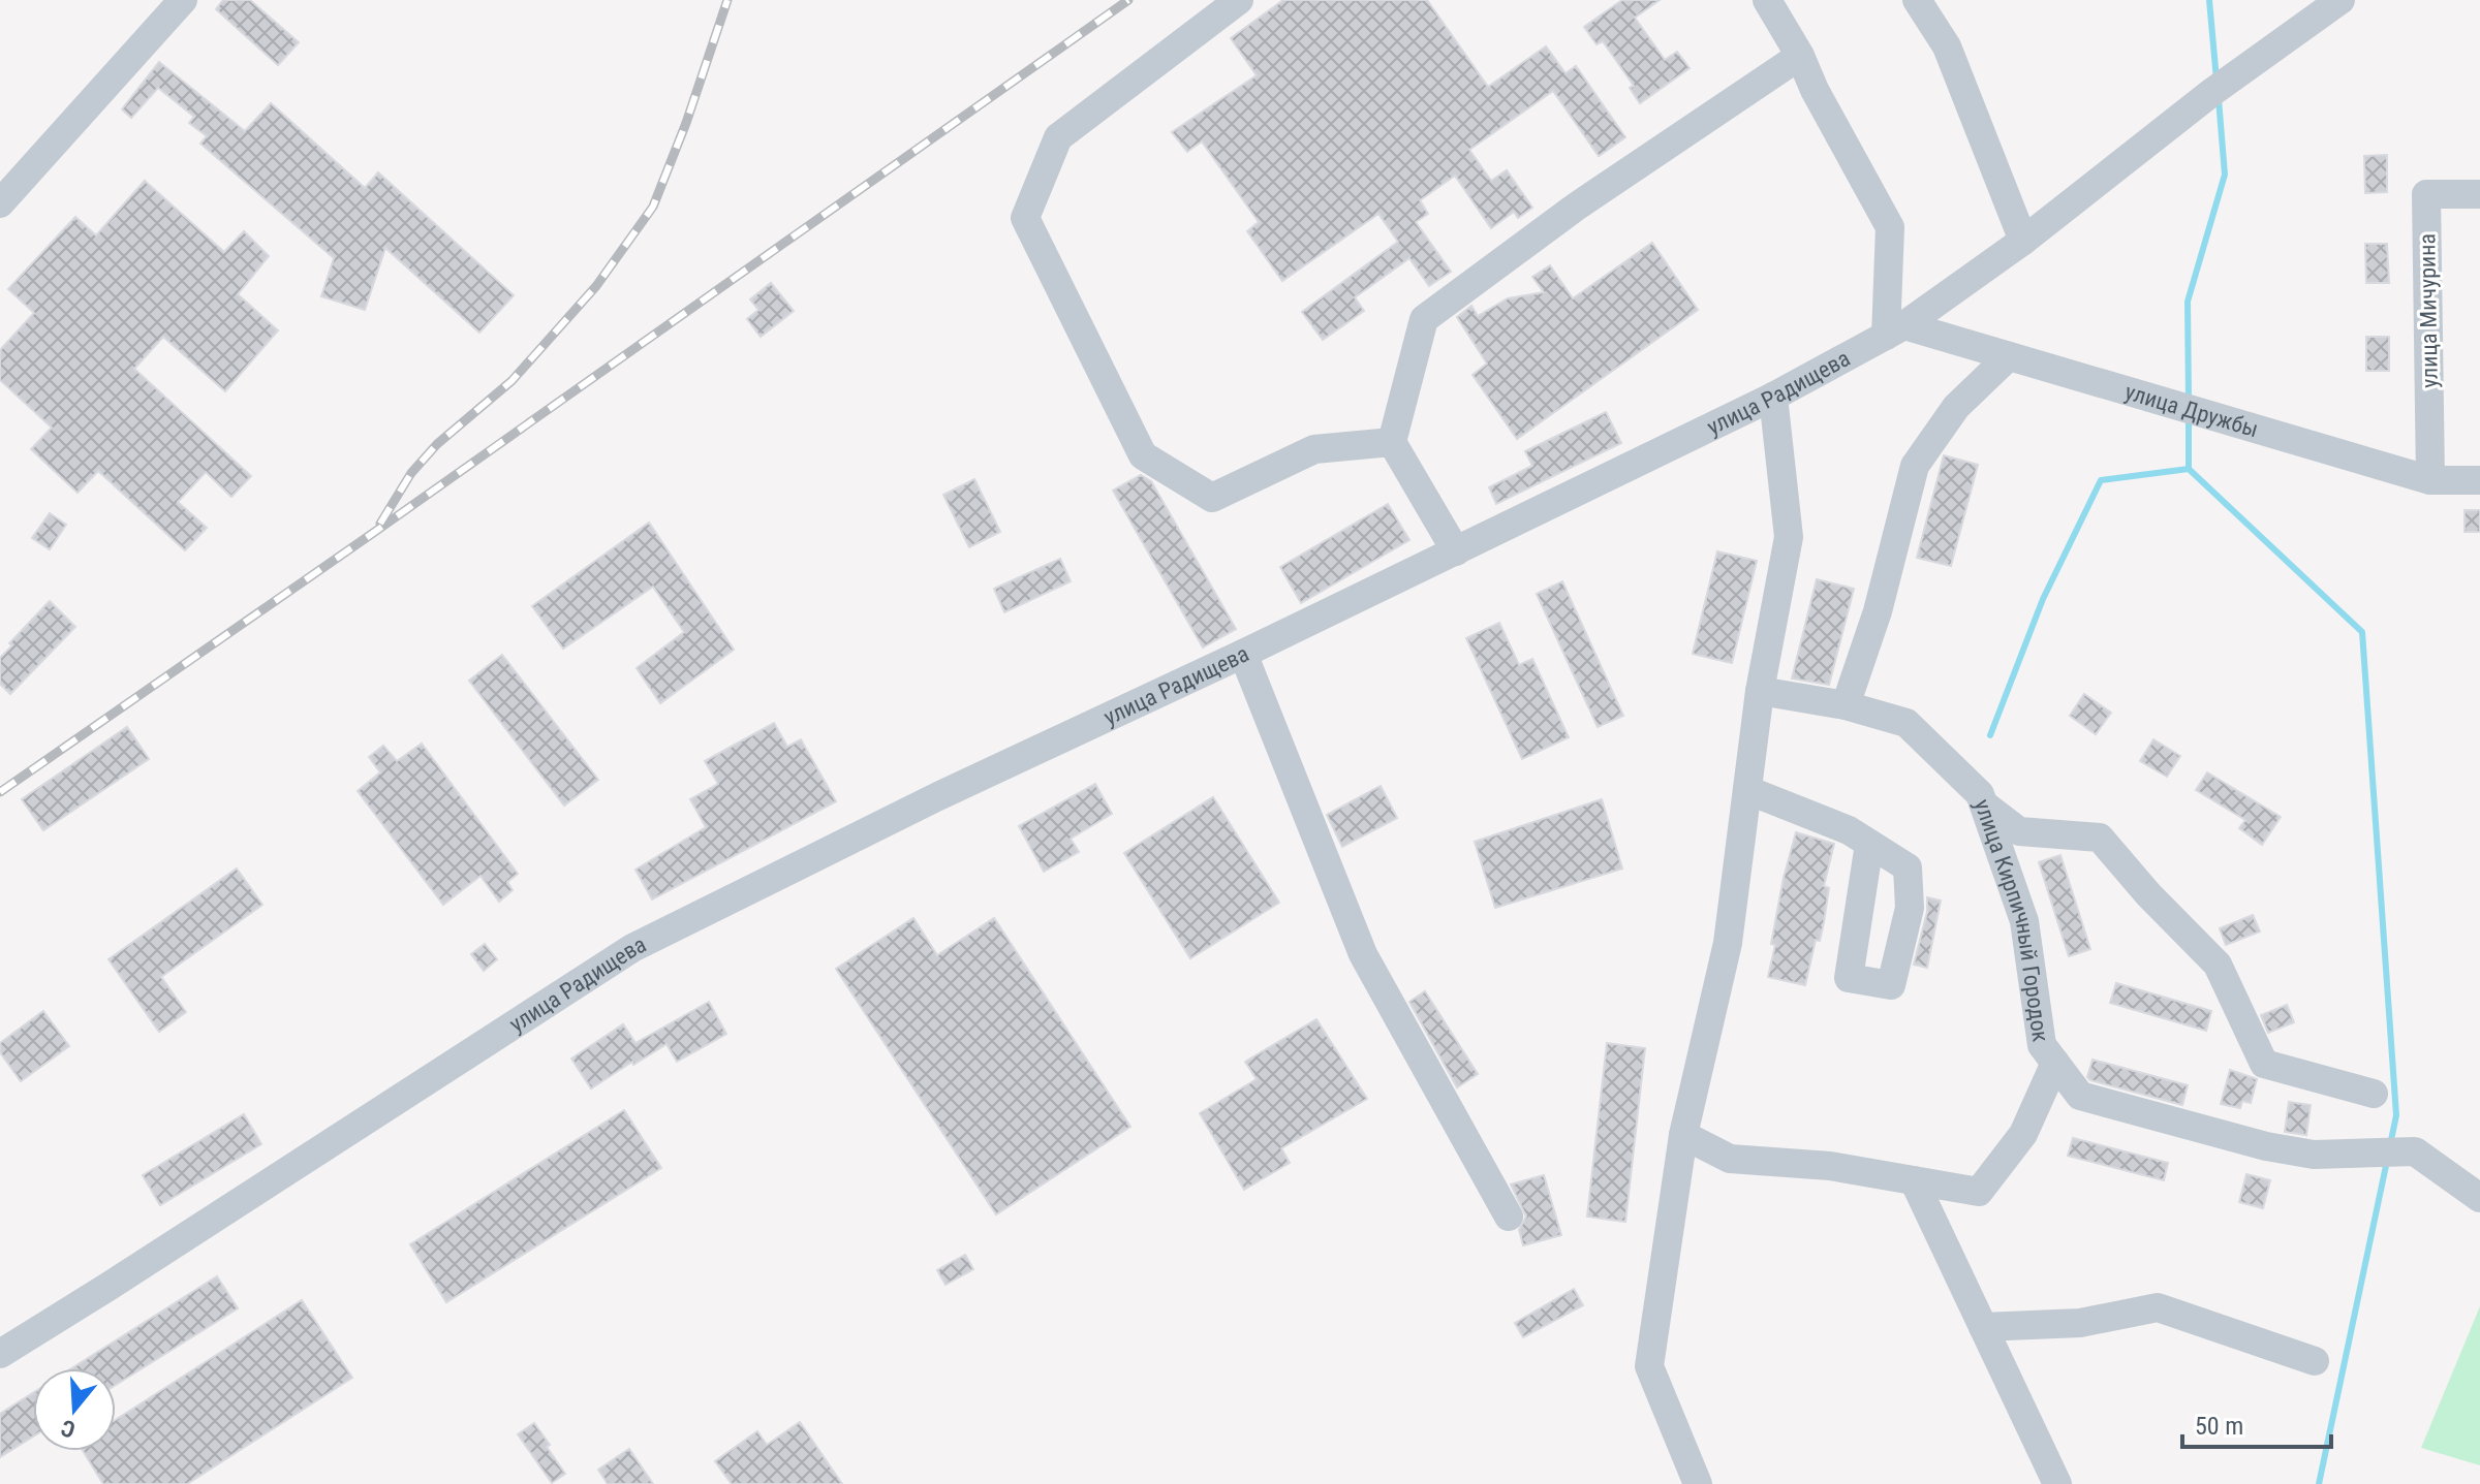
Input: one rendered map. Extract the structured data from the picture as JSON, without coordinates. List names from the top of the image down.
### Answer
{
  "streets": {
    "street": [
      "улица Мичурина",
      "улица Радищева",
      "улица Дружбы",
      "улица Кирпичный Городок"
    ]
  },
  "crossings": [
    ["улица Мичурина", "улица Дружбы"],
    ["улица Радищева", "улица Дружбы"]
  ],
  "scale_bar": "50 m",
  "north": "bottom"
}
